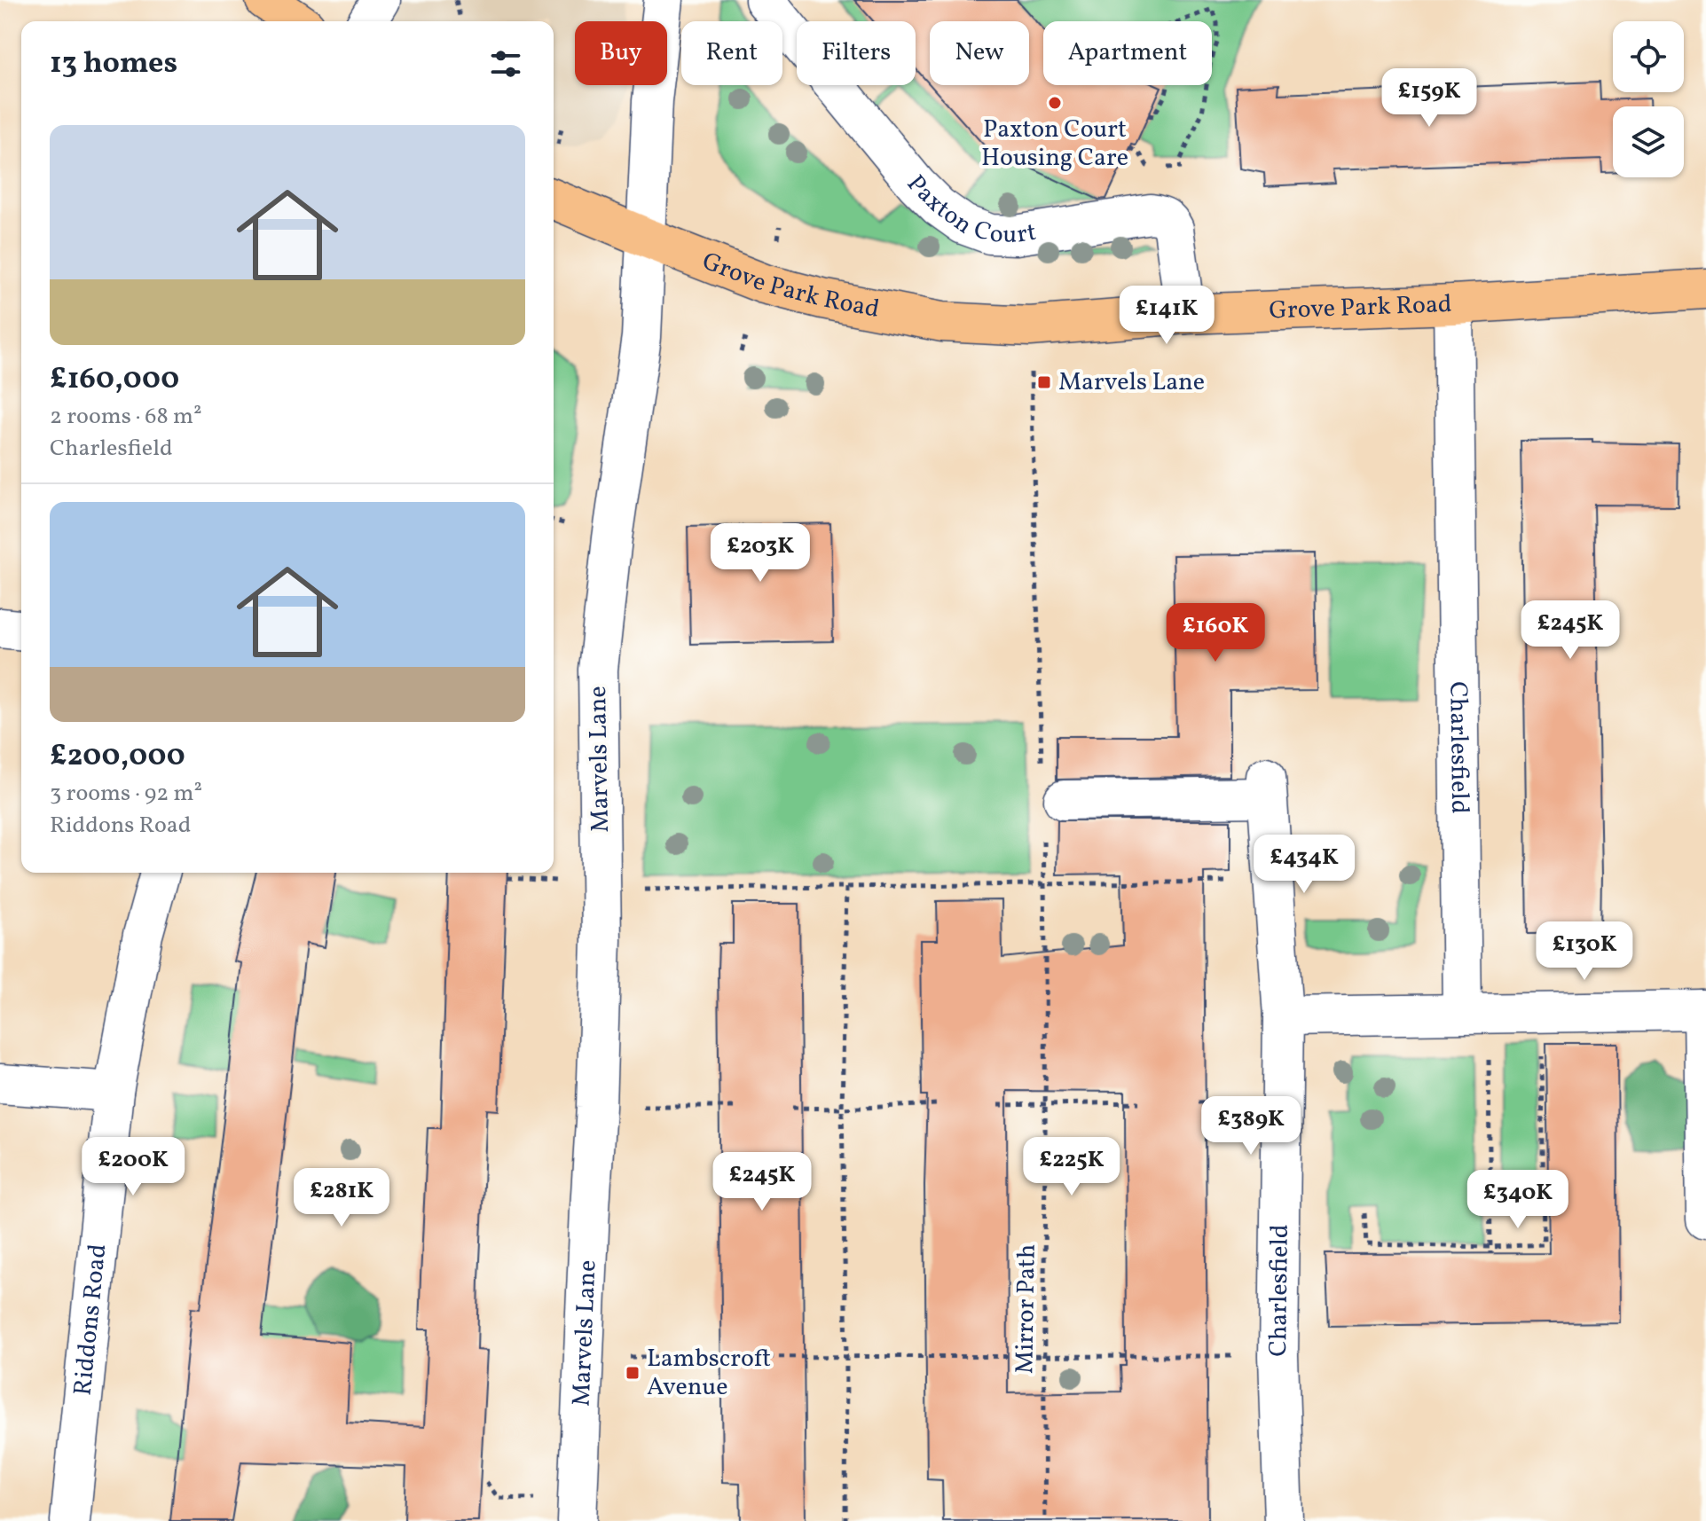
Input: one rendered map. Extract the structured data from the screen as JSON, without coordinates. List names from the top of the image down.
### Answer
{
  "streets": {
    "main road": ["Grove Park Road"],
    "street": [
      "Paxton Court",
      "Charlesfield",
      "Marvels Lane",
      "Riddons Road"
    ],
    "path": ["Mirror Path"]
  },
  "crossings": [
    ["Paxton Court", "Grove Park Road"],
    ["Grove Park Road", "Charlesfield"],
    ["Grove Park Road", "Marvels Lane"],
    ["Grove Park Road", "Mirror Path"],
    ["Charlesfield", "Mirror Path"]
  ],
  "places": {
    "other": ["Paxton Court Housing Care"],
    "transit": ["Marvels Lane", "Lambscroft Avenue"]
  },
  "page": {
    "chip": [
      "Buy",
      "Rent",
      "Filters",
      "New",
      "Apartment"
    ],
    "heading": "13 homes",
    "price": [
      "£159K",
      "£141K",
      "£203K",
      "£245K",
      "£160K",
      "£434K",
      "£130K",
      "£389K",
      "£200K",
      "£225K",
      "£245K",
      "£281K",
      "£340K"
    ],
    "list": [
      {
        "name": "£160,000",
        "note": "2 rooms · 68 m² · Charlesfield"
      },
      {
        "name": "£200,000",
        "note": "3 rooms · 92 m² · Riddons Road"
      }
    ]
  }
}
